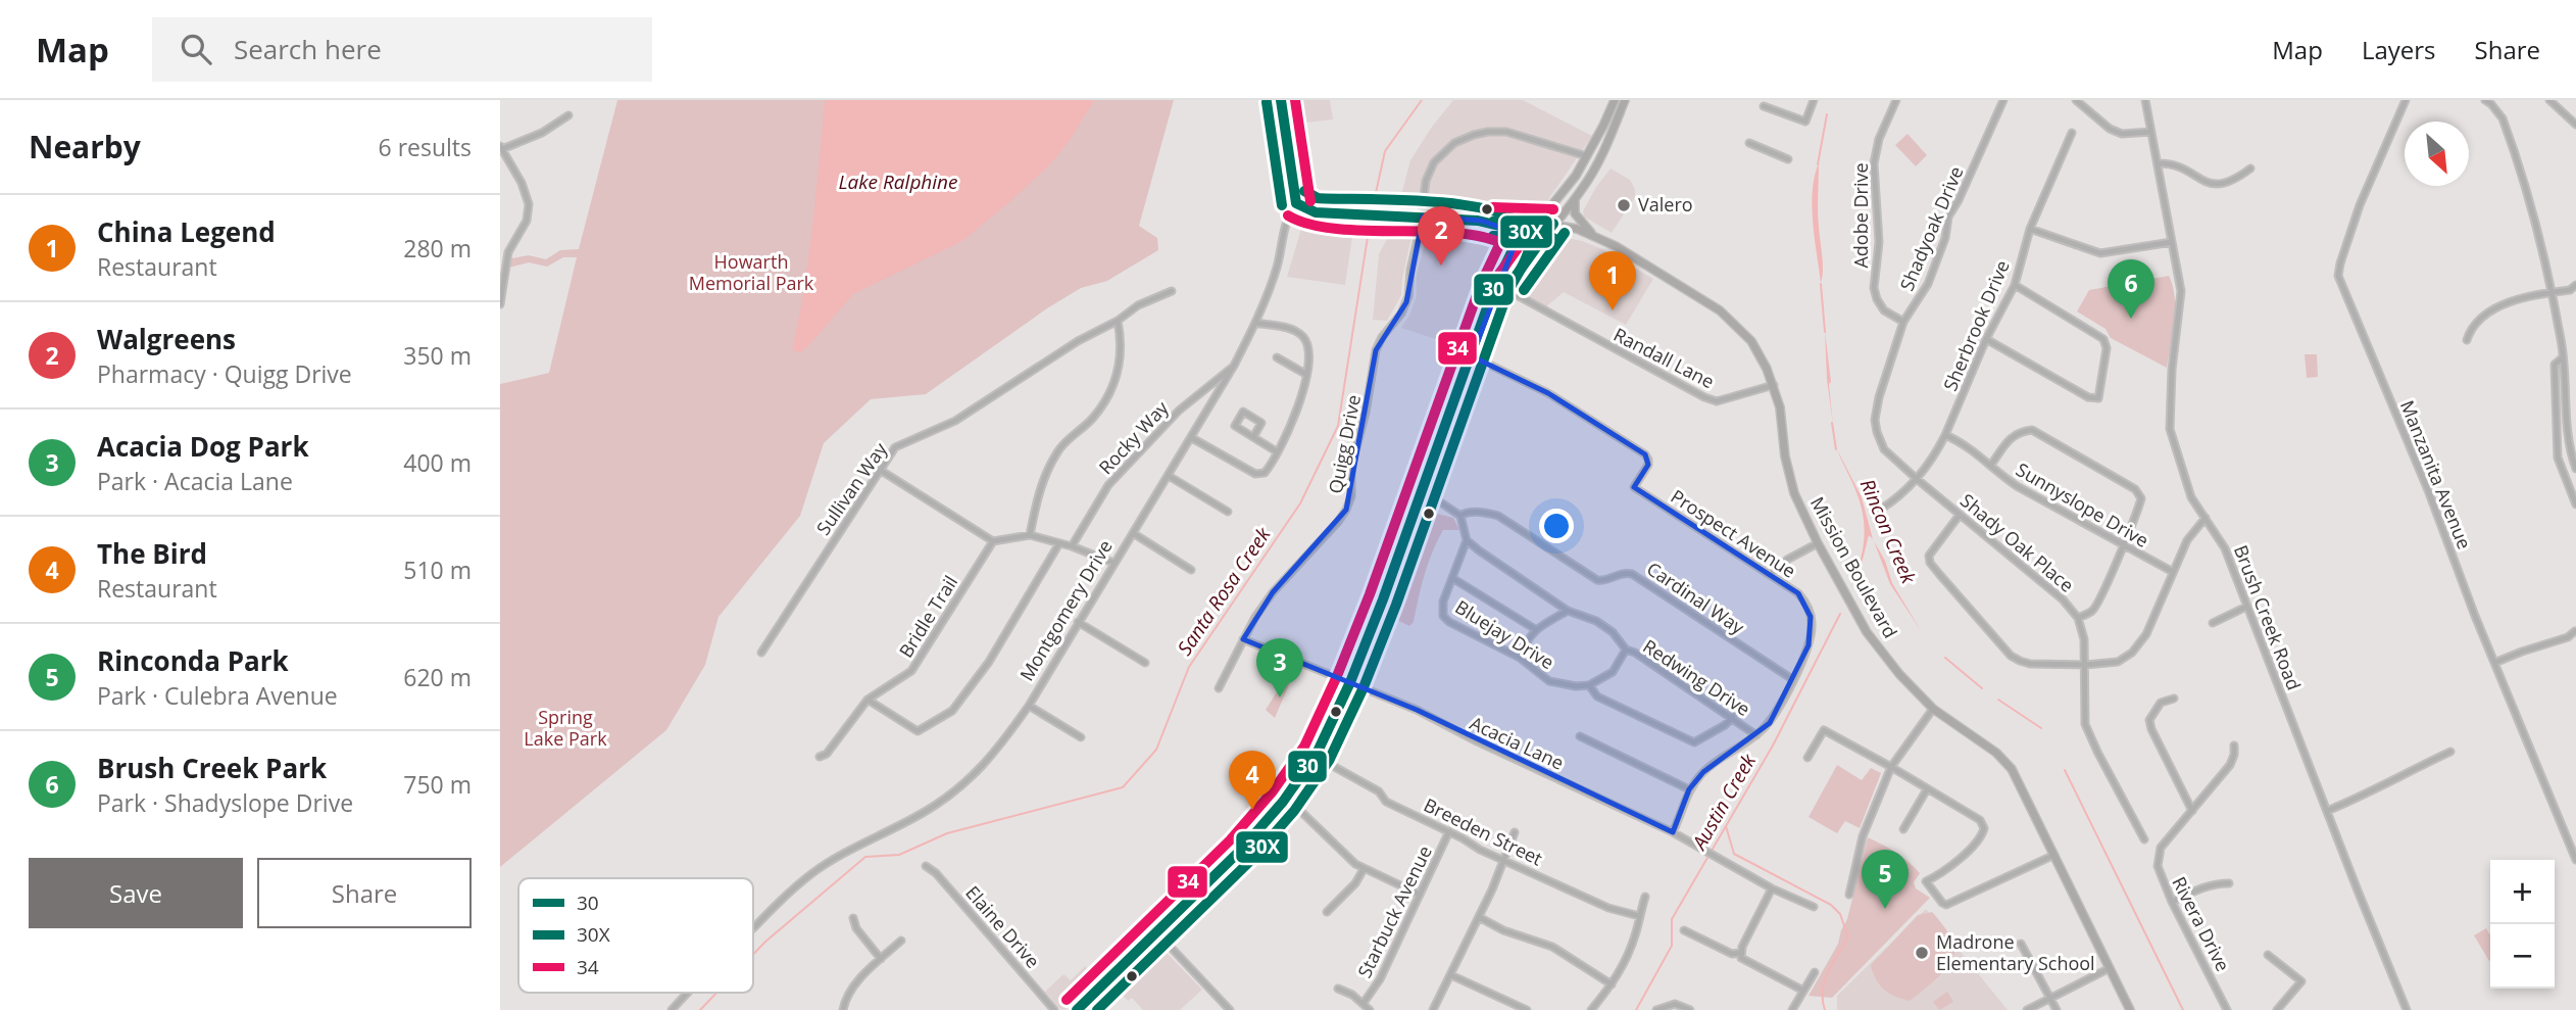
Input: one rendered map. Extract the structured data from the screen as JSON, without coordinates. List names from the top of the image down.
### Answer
{
  "streets": {
    "main road": ["Mission Boulevard", "Montgomery Drive"],
    "street": [
      "Adobe Drive",
      "Shadyoak Drive",
      "Sherbrook Drive",
      "Randall Lane",
      "Rocky Way",
      "Quigg Drive",
      "Manzanita Avenue",
      "Sullivan Way",
      "Sunnyslope Drive",
      "Prospect Avenue",
      "Shady Oak Place",
      "Cardinal Way",
      "Bridle Trail",
      "Brush Creek Road",
      "Bluejay Drive",
      "Redwing Drive",
      "Acacia Lane",
      "Breeden Street",
      "Starbuck Avenue",
      "Rivera Drive",
      "Elaine Drive"
    ]
  },
  "crossings": [
    ["Adobe Drive", "Shadyoak Drive"],
    ["Shadyoak Drive", "Sherbrook Drive"],
    ["Shadyoak Drive", "Shady Oak Place"],
    ["Sherbrook Drive", "Sunnyslope Drive"],
    ["Sherbrook Drive", "Shady Oak Place"],
    ["Randall Lane", "Mission Boulevard"],
    ["Rocky Way", "Montgomery Drive"],
    ["Quigg Drive", "Mission Boulevard"],
    ["Quigg Drive", "Acacia Lane"],
    ["Prospect Avenue", "Cardinal Way"],
    ["Prospect Avenue", "Redwing Drive"],
    ["Prospect Avenue", "Acacia Lane"],
    ["Mission Boulevard", "Montgomery Drive"],
    ["Bluejay Drive", "Redwing Drive"],
    ["Breeden Street", "Starbuck Avenue"]
  ],
  "water": [
    "Lake Ralphine",
    "Rincon Creek",
    "Santa Rosa Creek",
    "Austin Creek"
  ],
  "parks": ["Howarth Memorial Park", "Spring Lake Park"],
  "places": ["Valero", "Madrone Elementary School"],
  "lines": ["transit line 30", "transit line 34", "transit line 30X"],
  "legend": ["30", "30X", "34"],
  "north": "bottom right",
  "page": {
    "header": "Map",
    "search": "Search here",
    "nav": ["Map", "Layers", "Share"],
    "heading": ["Nearby", "6 results"],
    "list": [
      {
        "mark": "1",
        "name": "China Legend",
        "note": "Restaurant",
        "value": "280 m"
      },
      {
        "mark": "2",
        "name": "Walgreens",
        "note": "Pharmacy · Quigg Drive",
        "value": "350 m"
      },
      {
        "mark": "3",
        "name": "Acacia Dog Park",
        "note": "Park · Acacia Lane",
        "value": "400 m"
      },
      {
        "mark": "4",
        "name": "The Bird",
        "note": "Restaurant",
        "value": "510 m"
      },
      {
        "mark": "5",
        "name": "Rinconda Park",
        "note": "Park · Culebra Avenue",
        "value": "620 m"
      },
      {
        "mark": "6",
        "name": "Brush Creek Park",
        "note": "Park · Shadyslope Drive",
        "value": "750 m"
      }
    ],
    "pins": [
      "2",
      "1",
      "6",
      "3",
      "4",
      "5"
    ],
    "buttons": ["Save", "Share"],
    "map_buttons": ["+", "−"]
  }
}
